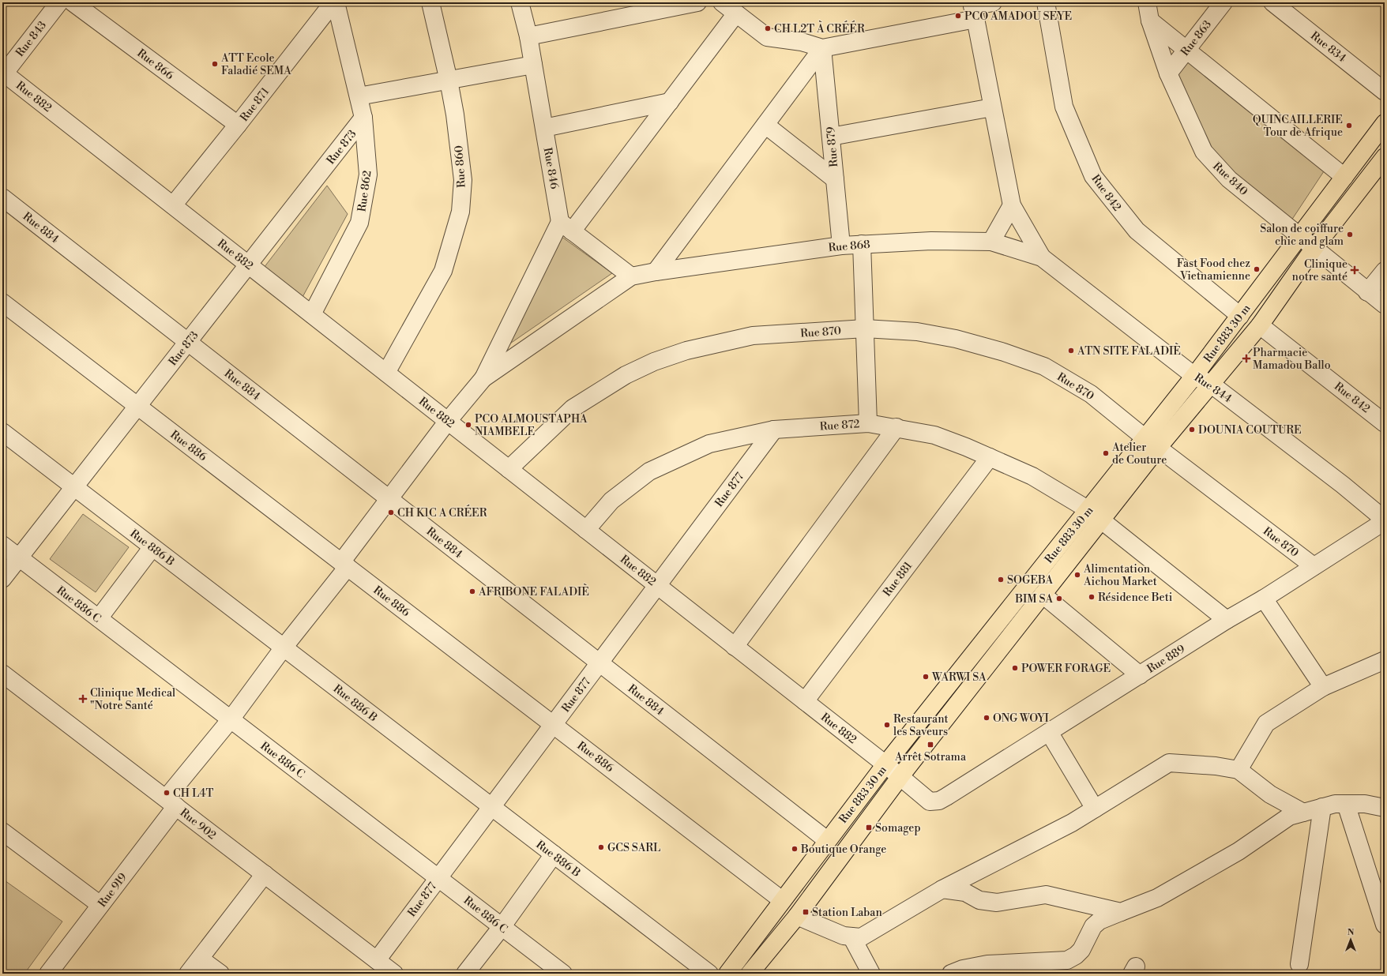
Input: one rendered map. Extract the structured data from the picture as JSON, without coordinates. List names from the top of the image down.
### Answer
{
  "streets": {
    "main road": ["Rue 883 30 m"],
    "street": [
      "Rue 863",
      "Rue 843",
      "Rue 834",
      "Rue 866",
      "Rue 882",
      "Rue 871",
      "Rue 873",
      "Rue 879",
      "Rue 860",
      "Rue 846",
      "Rue 840",
      "Rue 862",
      "Rue 842",
      "Rue 884",
      "Rue 868",
      "Rue 870",
      "Rue 844",
      "Rue 872",
      "Rue 886",
      "Rue 877",
      "Rue 886 B",
      "Rue 881",
      "Rue 886 C",
      "Rue 889",
      "Rue 902",
      "Rue 919"
    ]
  },
  "crossings": [
    ["Rue 863", "Rue 840"],
    ["Rue 843", "Rue 882"],
    ["Rue 866", "Rue 871"],
    ["Rue 882", "Rue 871"],
    ["Rue 882", "Rue 873"],
    ["Rue 882", "Rue 860"],
    ["Rue 882", "Rue 862"],
    ["Rue 882", "Rue 870"],
    ["Rue 882", "Rue 883 30 m"],
    ["Rue 882", "Rue 872"],
    ["Rue 882", "Rue 877"],
    ["Rue 882", "Rue 881"],
    ["Rue 882", "Rue 889"],
    ["Rue 882", "Rue 919"],
    ["Rue 873", "Rue 862"],
    ["Rue 873", "Rue 884"],
    ["Rue 873", "Rue 886"],
    ["Rue 873", "Rue 886 B"],
    ["Rue 873", "Rue 886 C"],
    ["Rue 879", "Rue 868"],
    ["Rue 840", "Rue 883 30 m"],
    ["Rue 842", "Rue 883 30 m"],
    ["Rue 884", "Rue 883 30 m"],
    ["Rue 884", "Rue 877"],
    ["Rue 884", "Rue 919"],
    ["Rue 868", "Rue 844"],
    ["Rue 870", "Rue 883 30 m"],
    ["Rue 870", "Rue 889"],
    ["Rue 883 30 m", "Rue 844"],
    ["Rue 883 30 m", "Rue 872"],
    ["Rue 883 30 m", "Rue 886"],
    ["Rue 844", "Rue 889"],
    ["Rue 872", "Rue 877"],
    ["Rue 872", "Rue 881"],
    ["Rue 872", "Rue 889"],
    ["Rue 886", "Rue 877"],
    ["Rue 886", "Rue 919"],
    ["Rue 877", "Rue 886 B"],
    ["Rue 877", "Rue 886 C"],
    ["Rue 877", "Rue 902"],
    ["Rue 886 B", "Rue 919"],
    ["Rue 886 C", "Rue 919"],
    ["Rue 902", "Rue 919"]
  ],
  "places": {
    "other": [
      "PCO AMADOU SEYE",
      "CH L2T À CRÉÉR",
      "ATT Ecole Faladié SEMA",
      "QUINCAILLERIE Tour de Afrique",
      "Salon de coiffure chic and glam",
      "Fast Food chez Vietnamienne",
      "ATN SITE FALADIÈ",
      "PCO ALMOUSTAPHA NIAMBELE",
      "DOUNIA COUTURE",
      "Atelier de Couture",
      "CH K1C A CRÉER",
      "Alimentation Aichou Market",
      "SOGEBA",
      "AFRIBONE FALADIÈ",
      "Résidence Beti",
      "BIM SA",
      "POWER FORAGE",
      "WARWI SA",
      "ONG WOYI",
      "Restaurant les Saveurs",
      "CH L4T",
      "GCS SARL",
      "Boutique Orange"
    ],
    "health": ["Clinique notre santé", "Pharmacie Mamadou Ballo", "Clinique Medical \"Notre Santé"],
    "transit": ["Arrêt Sotrama", "Somagep", "Station Laban"]
  },
  "north": "top"
}
